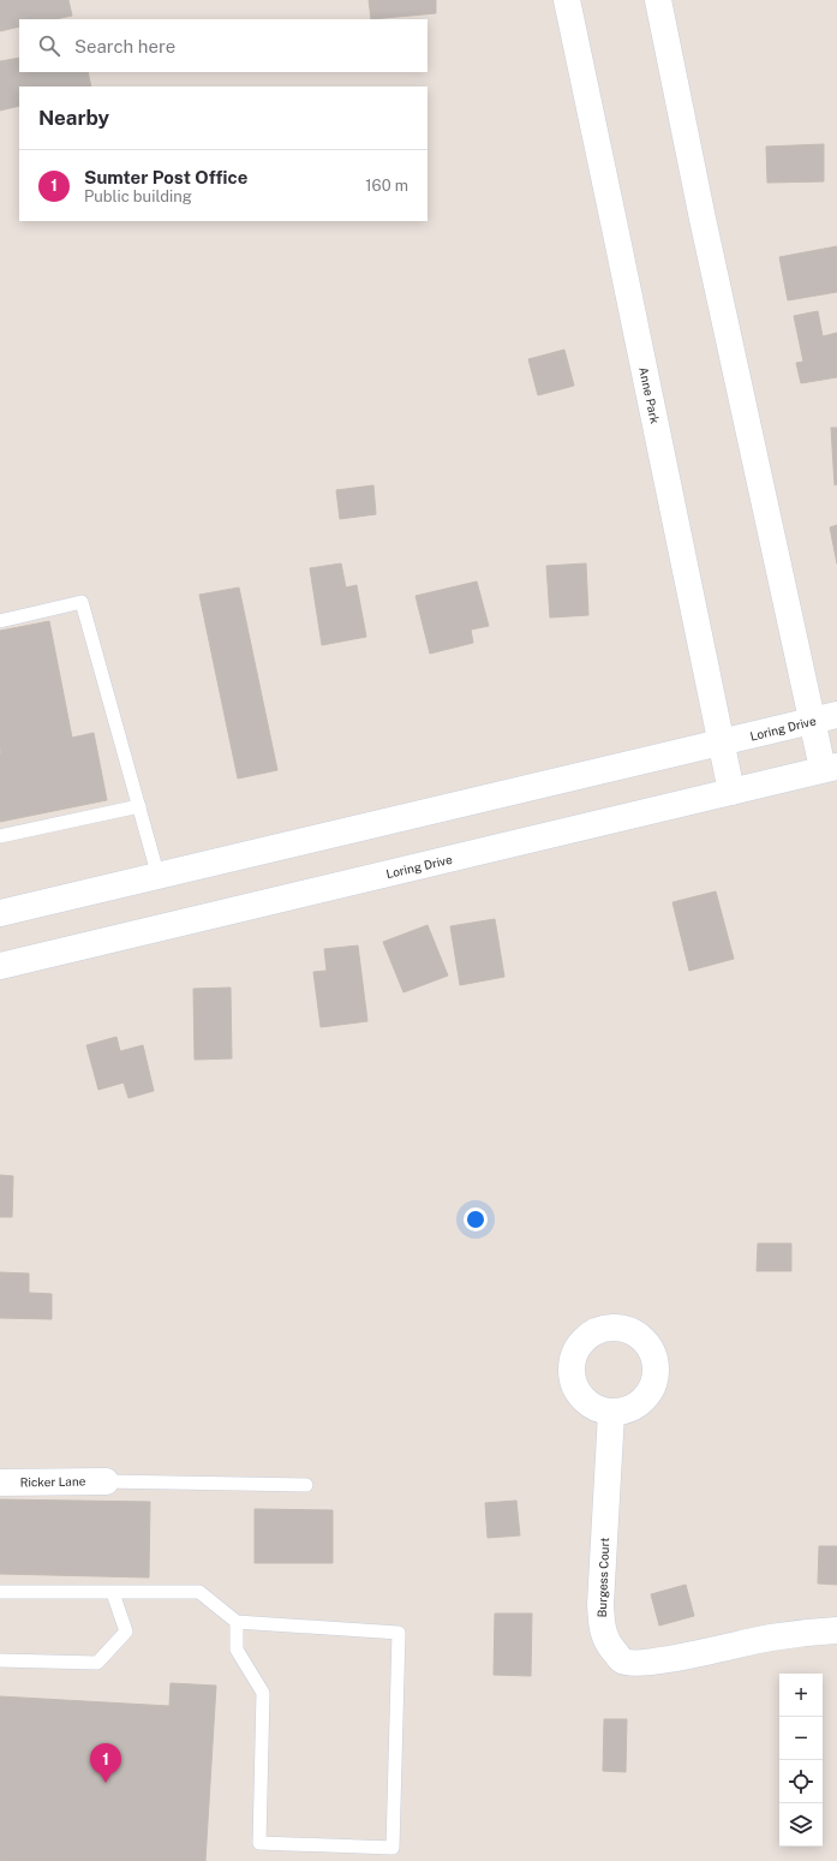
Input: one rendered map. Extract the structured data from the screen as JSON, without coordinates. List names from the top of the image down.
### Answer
{
  "streets": {
    "street": [
      "Anne Park",
      "Loring Drive",
      "Ricker Lane",
      "Burgess Court"
    ]
  },
  "crossings": [
    ["Anne Park", "Loring Drive"]
  ],
  "page": {
    "search": "Search here",
    "heading": "Nearby",
    "list": [
      {
        "mark": "1",
        "name": "Sumter Post Office",
        "note": "Public building",
        "value": "160 m"
      }
    ],
    "map_buttons": ["+", "−"],
    "pins": "1"
  }
}
